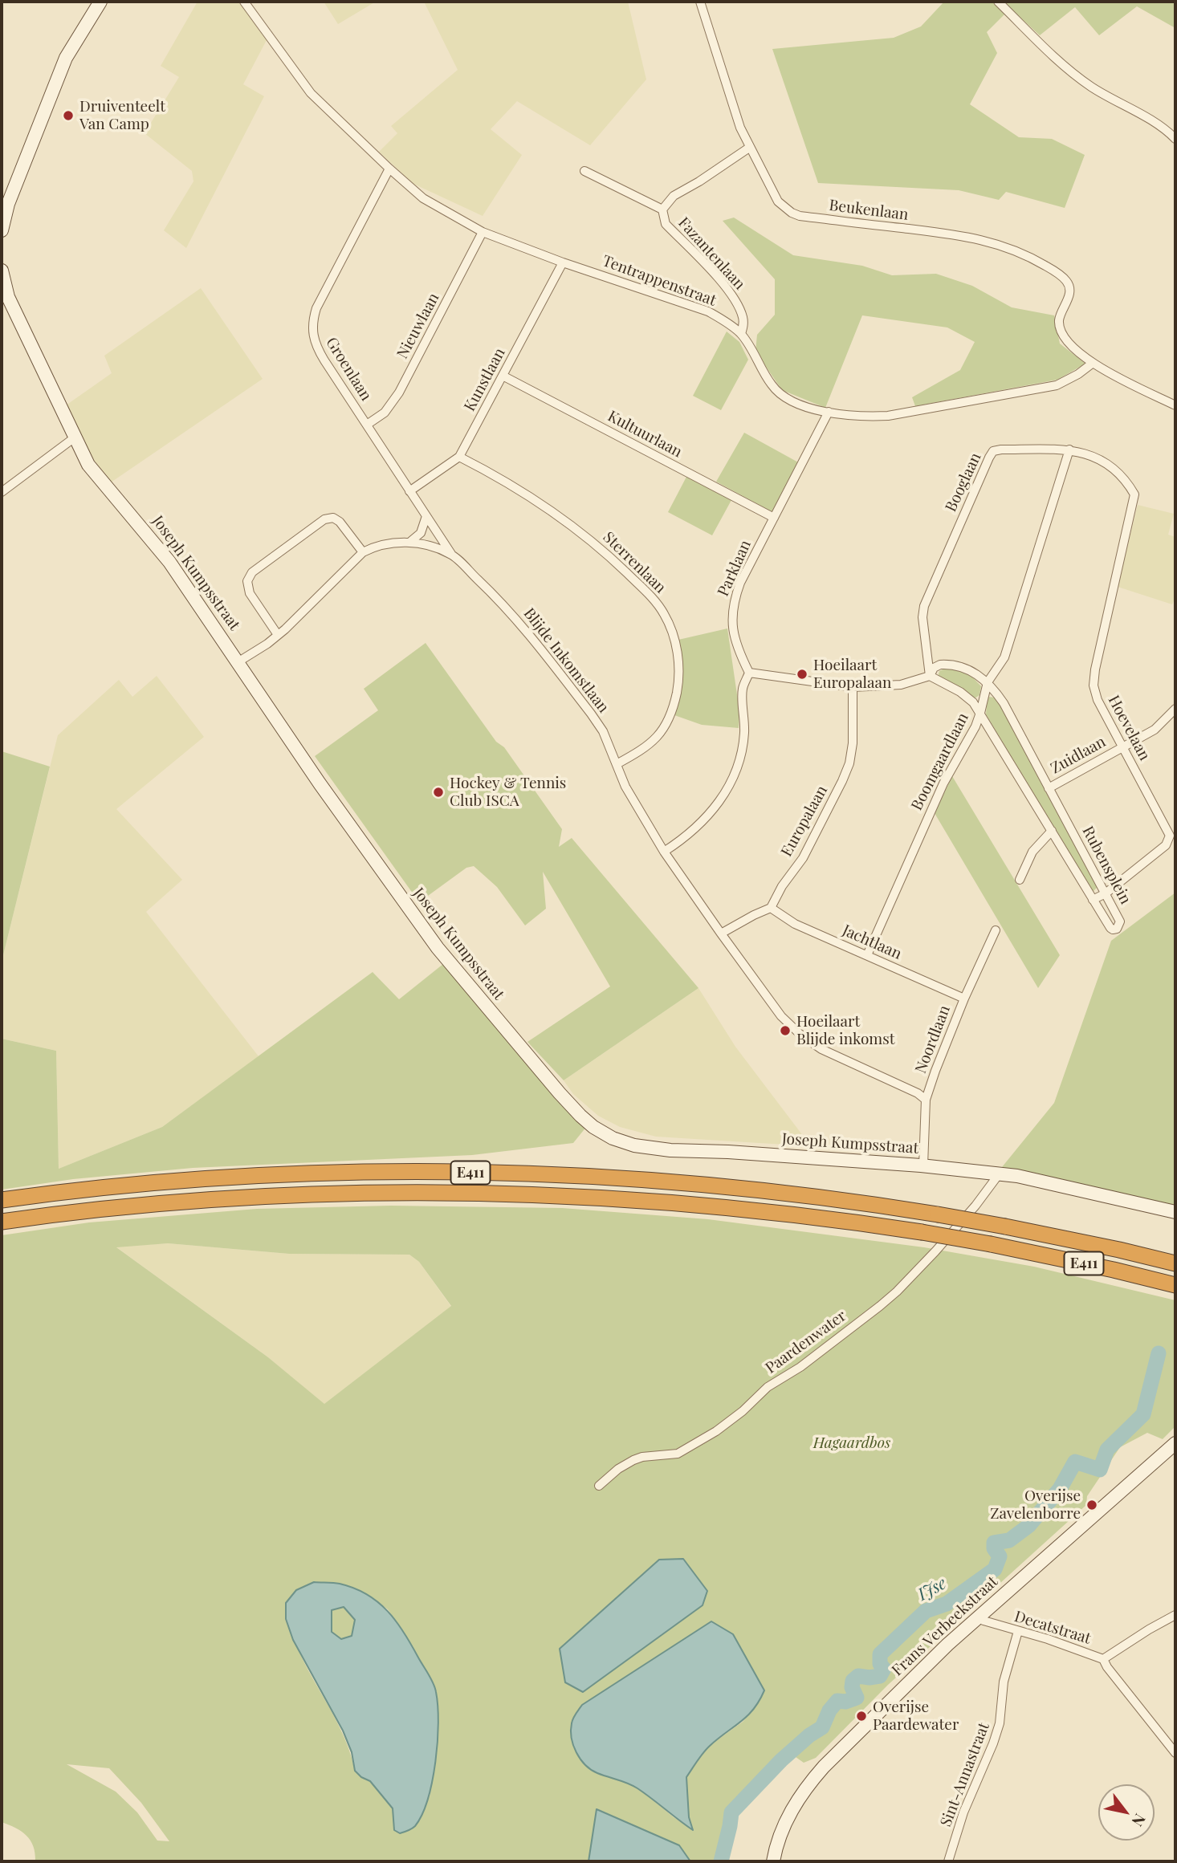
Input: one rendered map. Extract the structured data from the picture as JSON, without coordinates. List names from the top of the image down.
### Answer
{
  "streets": {
    "highway": ["E411"],
    "street": [
      "Beukenlaan",
      "Fazantenlaan",
      "Tentrappenstraat",
      "Nieuwlaan",
      "Groenlaan",
      "Kunstlaan",
      "Kultuurlaan",
      "Booglaan",
      "Sterrenlaan",
      "Parklaan",
      "Joseph Kumpsstraat",
      "Blijde Inkomstlaan",
      "Hoevelaan",
      "Zuidlaan",
      "Boomgaardlaan",
      "Europalaan",
      "Rubensplein",
      "Jachtlaan",
      "Noordlaan",
      "Paardenwater",
      "Frans Verbeekstraat",
      "Decatstraat",
      "Sint-Annastraat"
    ]
  },
  "crossings": [
    ["Beukenlaan", "Tentrappenstraat"],
    ["Fazantenlaan", "Tentrappenstraat"],
    ["Tentrappenstraat", "Nieuwlaan"],
    ["Tentrappenstraat", "Groenlaan"],
    ["Tentrappenstraat", "Kunstlaan"],
    ["Tentrappenstraat", "Parklaan"],
    ["Nieuwlaan", "Groenlaan"],
    ["Groenlaan", "Kunstlaan"],
    ["Groenlaan", "Blijde Inkomstlaan"],
    ["Kunstlaan", "Kultuurlaan"],
    ["Kunstlaan", "Sterrenlaan"],
    ["Kultuurlaan", "Parklaan"],
    ["Booglaan", "Hoevelaan"],
    ["Booglaan", "Boomgaardlaan"],
    ["Booglaan", "Rubensplein"],
    ["Sterrenlaan", "Blijde Inkomstlaan"],
    ["Joseph Kumpsstraat", "Blijde Inkomstlaan"],
    ["Joseph Kumpsstraat", "Noordlaan"],
    ["Joseph Kumpsstraat", "Paardenwater"],
    ["Blijde Inkomstlaan", "Noordlaan"],
    ["Hoevelaan", "Zuidlaan"],
    ["Hoevelaan", "Rubensplein"],
    ["Zuidlaan", "Rubensplein"],
    ["Boomgaardlaan", "Rubensplein"],
    ["Boomgaardlaan", "Jachtlaan"],
    ["Europalaan", "Jachtlaan"],
    ["Jachtlaan", "Noordlaan"],
    ["Frans Verbeekstraat", "Decatstraat"],
    ["Decatstraat", "Sint-Annastraat"]
  ],
  "water": ["IJse"],
  "parks": ["Hagaardbos"],
  "places": [
    "Druiventeelt Van Camp",
    "Hoeilaart Europalaan",
    "Hockey & Tennis Club ISCA",
    "Hoeilaart Blijde inkomst",
    "Overijse Zavelenborre",
    "Overijse Paardewater"
  ],
  "north": "bottom right"
}
